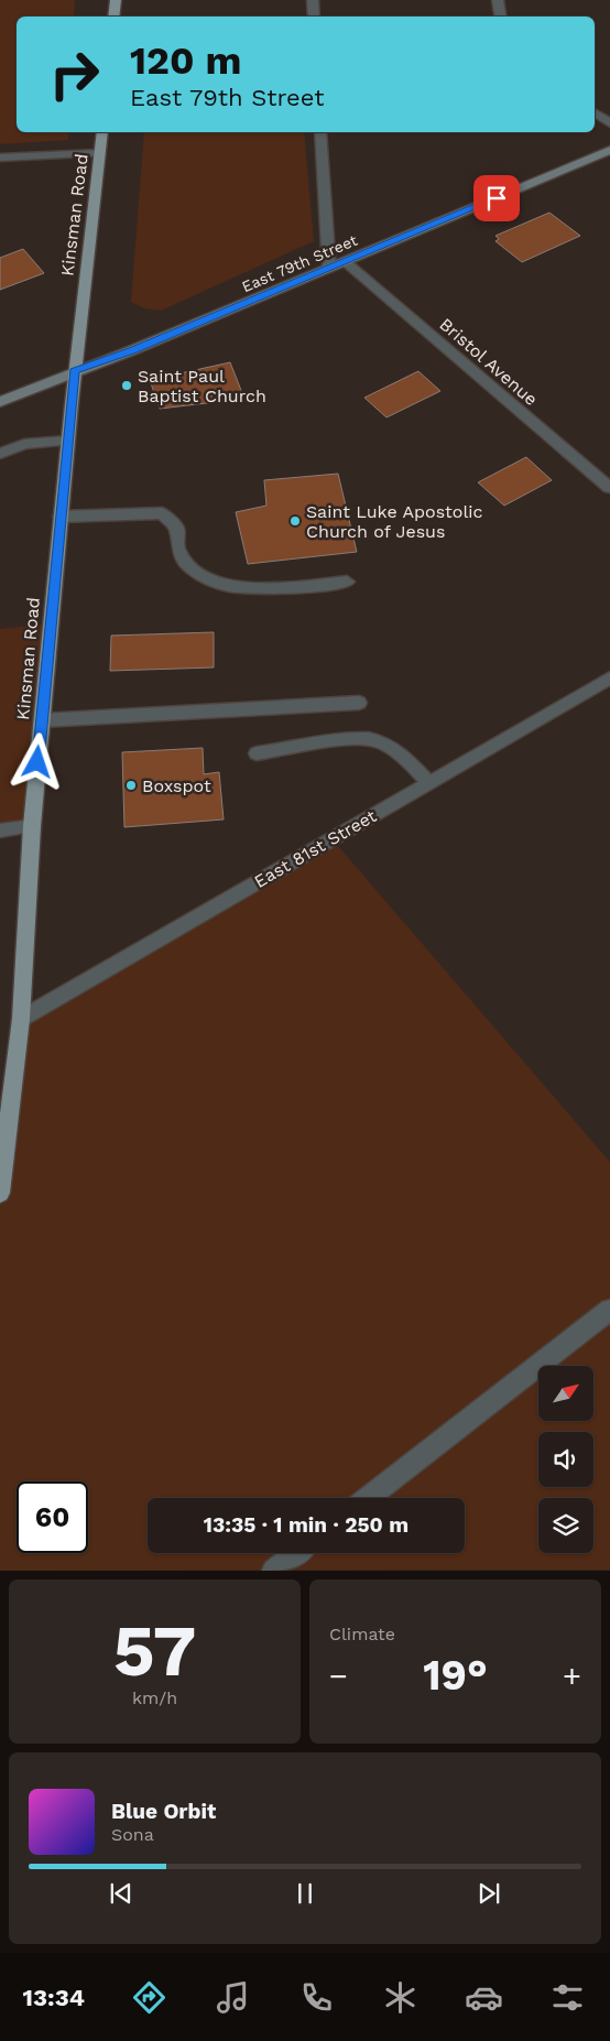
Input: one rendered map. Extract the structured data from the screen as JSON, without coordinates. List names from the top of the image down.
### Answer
{
  "streets": {
    "main road": ["Kinsman Road", "East 79th Street"],
    "street": ["Bristol Avenue", "East 81st Street"]
  },
  "crossings": [
    ["Kinsman Road", "East 79th Street"],
    ["Kinsman Road", "East 81st Street"],
    ["East 79th Street", "Bristol Avenue"]
  ],
  "places": ["Saint Paul Baptist Church", "Saint Luke Apostolic Church of Jesus", "Boxspot"],
  "north": "top right",
  "page": {
    "turn": ["120 m", "East 79th Street"],
    "limit": "60",
    "trip": "13:35 · 1 min · 250 m",
    "tile": [
      ["57", "km/h"],
      "Climate"
    ],
    "heat": ["−", "19°", "+"],
    "song": ["Blue Orbit", "Sona"],
    "tabs": "13:34"
  }
}
